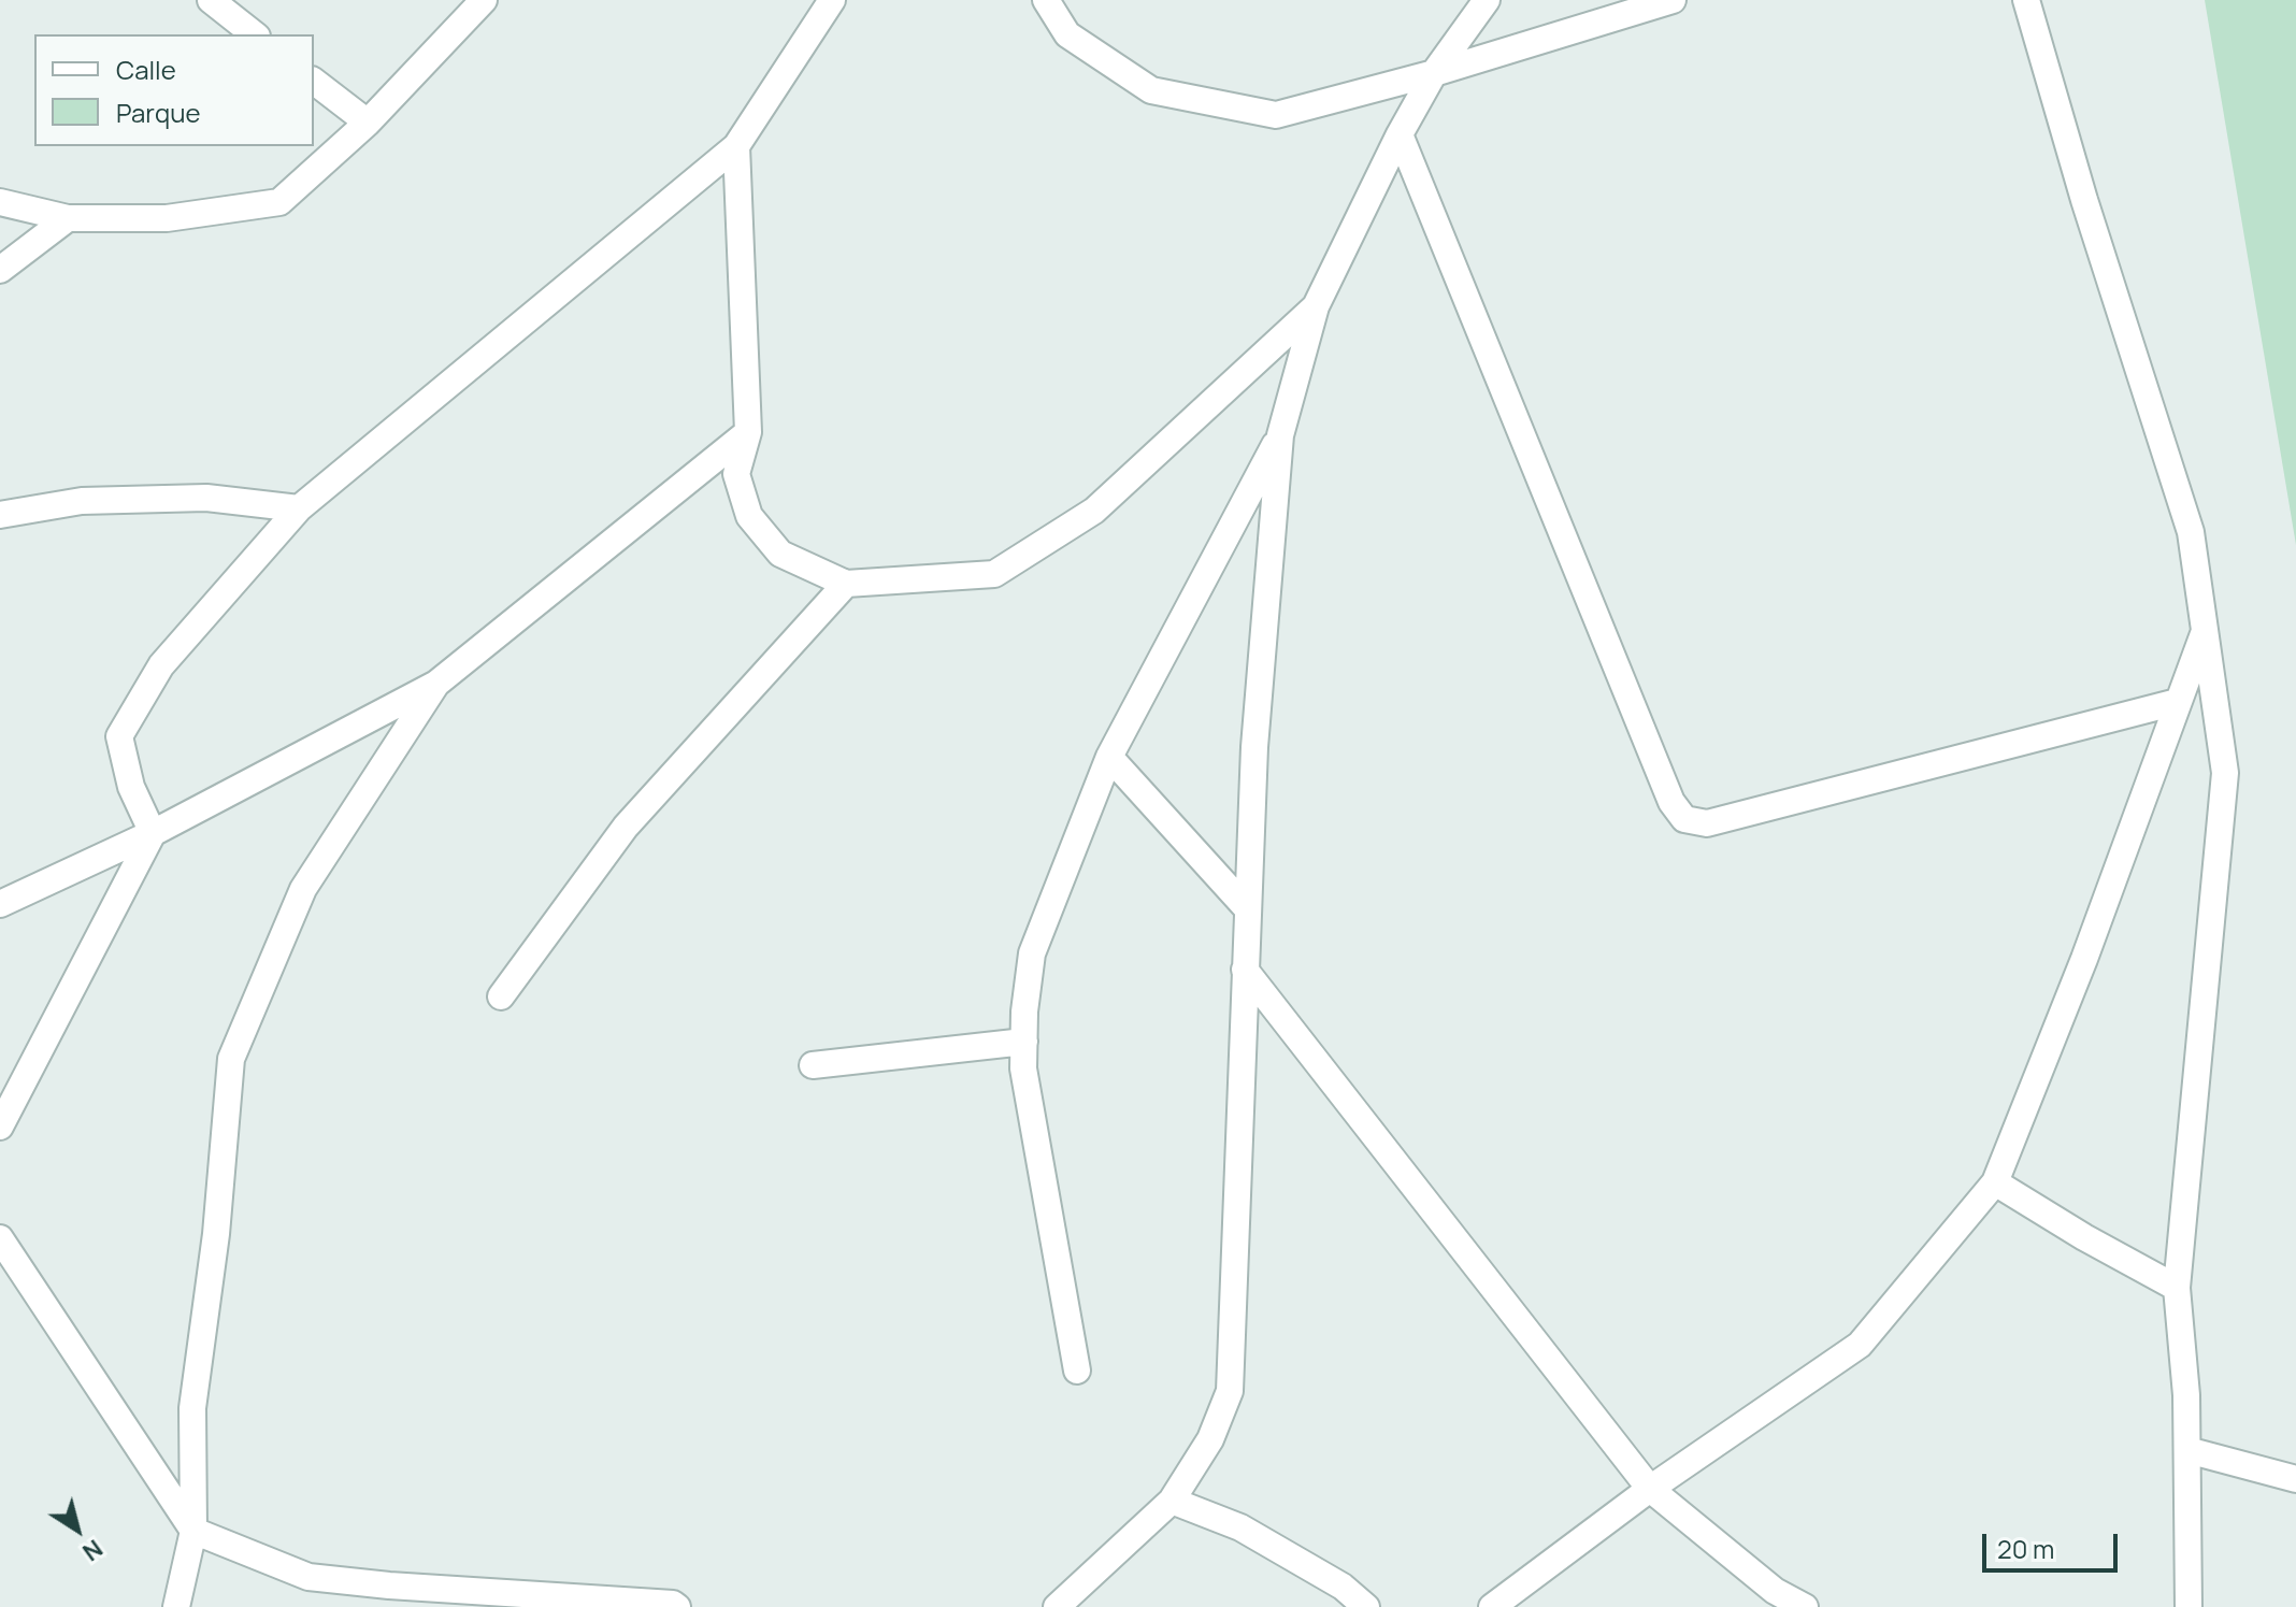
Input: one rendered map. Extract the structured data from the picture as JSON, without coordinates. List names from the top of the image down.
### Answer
{
  "legend": ["Calle", "Parque"],
  "scale_bar": "20 m",
  "north": "bottom right"
}
